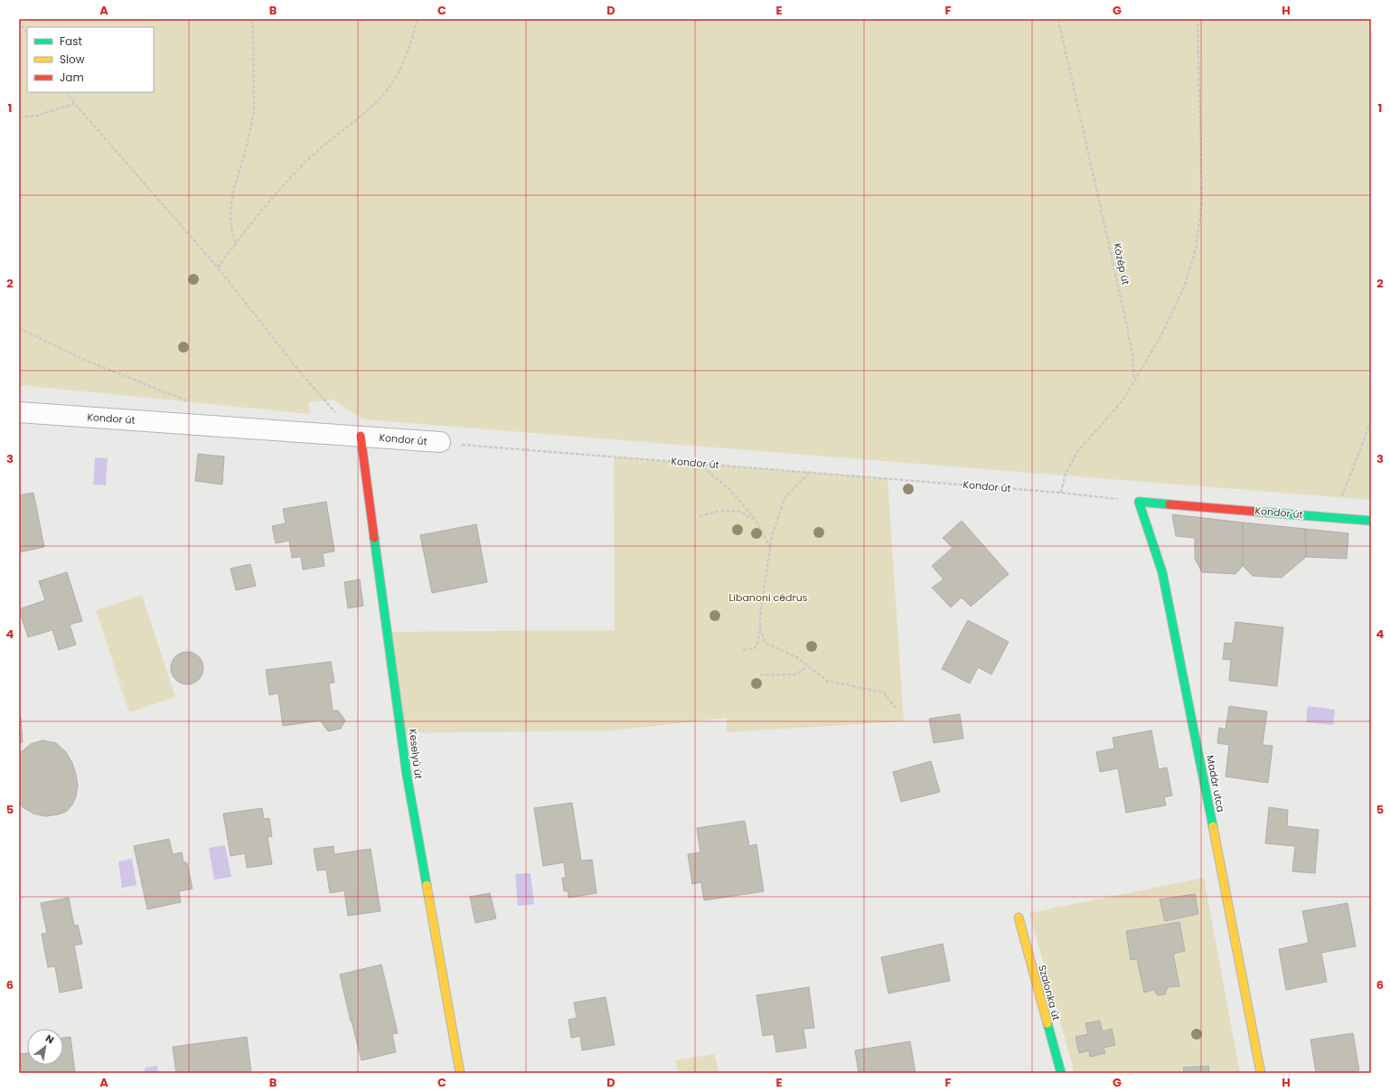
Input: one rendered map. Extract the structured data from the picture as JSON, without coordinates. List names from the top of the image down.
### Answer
{
  "streets": {
    "street": [
      "Kondor út",
      "Keselyű út",
      "Madár utca",
      "Szalonka út"
    ],
    "path": ["Közép út"]
  },
  "crossings": [
    ["Kondor út", "Keselyű út"],
    ["Kondor út", "Madár utca"]
  ],
  "parks": ["Libanoni cédrus"],
  "legend": ["Fast", "Slow", "Jam"],
  "north": "top right",
  "grid": {
    "columns": [
      "A",
      "B",
      "C",
      "D",
      "E",
      "F",
      "G",
      "H"
    ],
    "rows": [
      "1",
      "2",
      "3",
      "4",
      "5",
      "6"
    ]
  }
}
